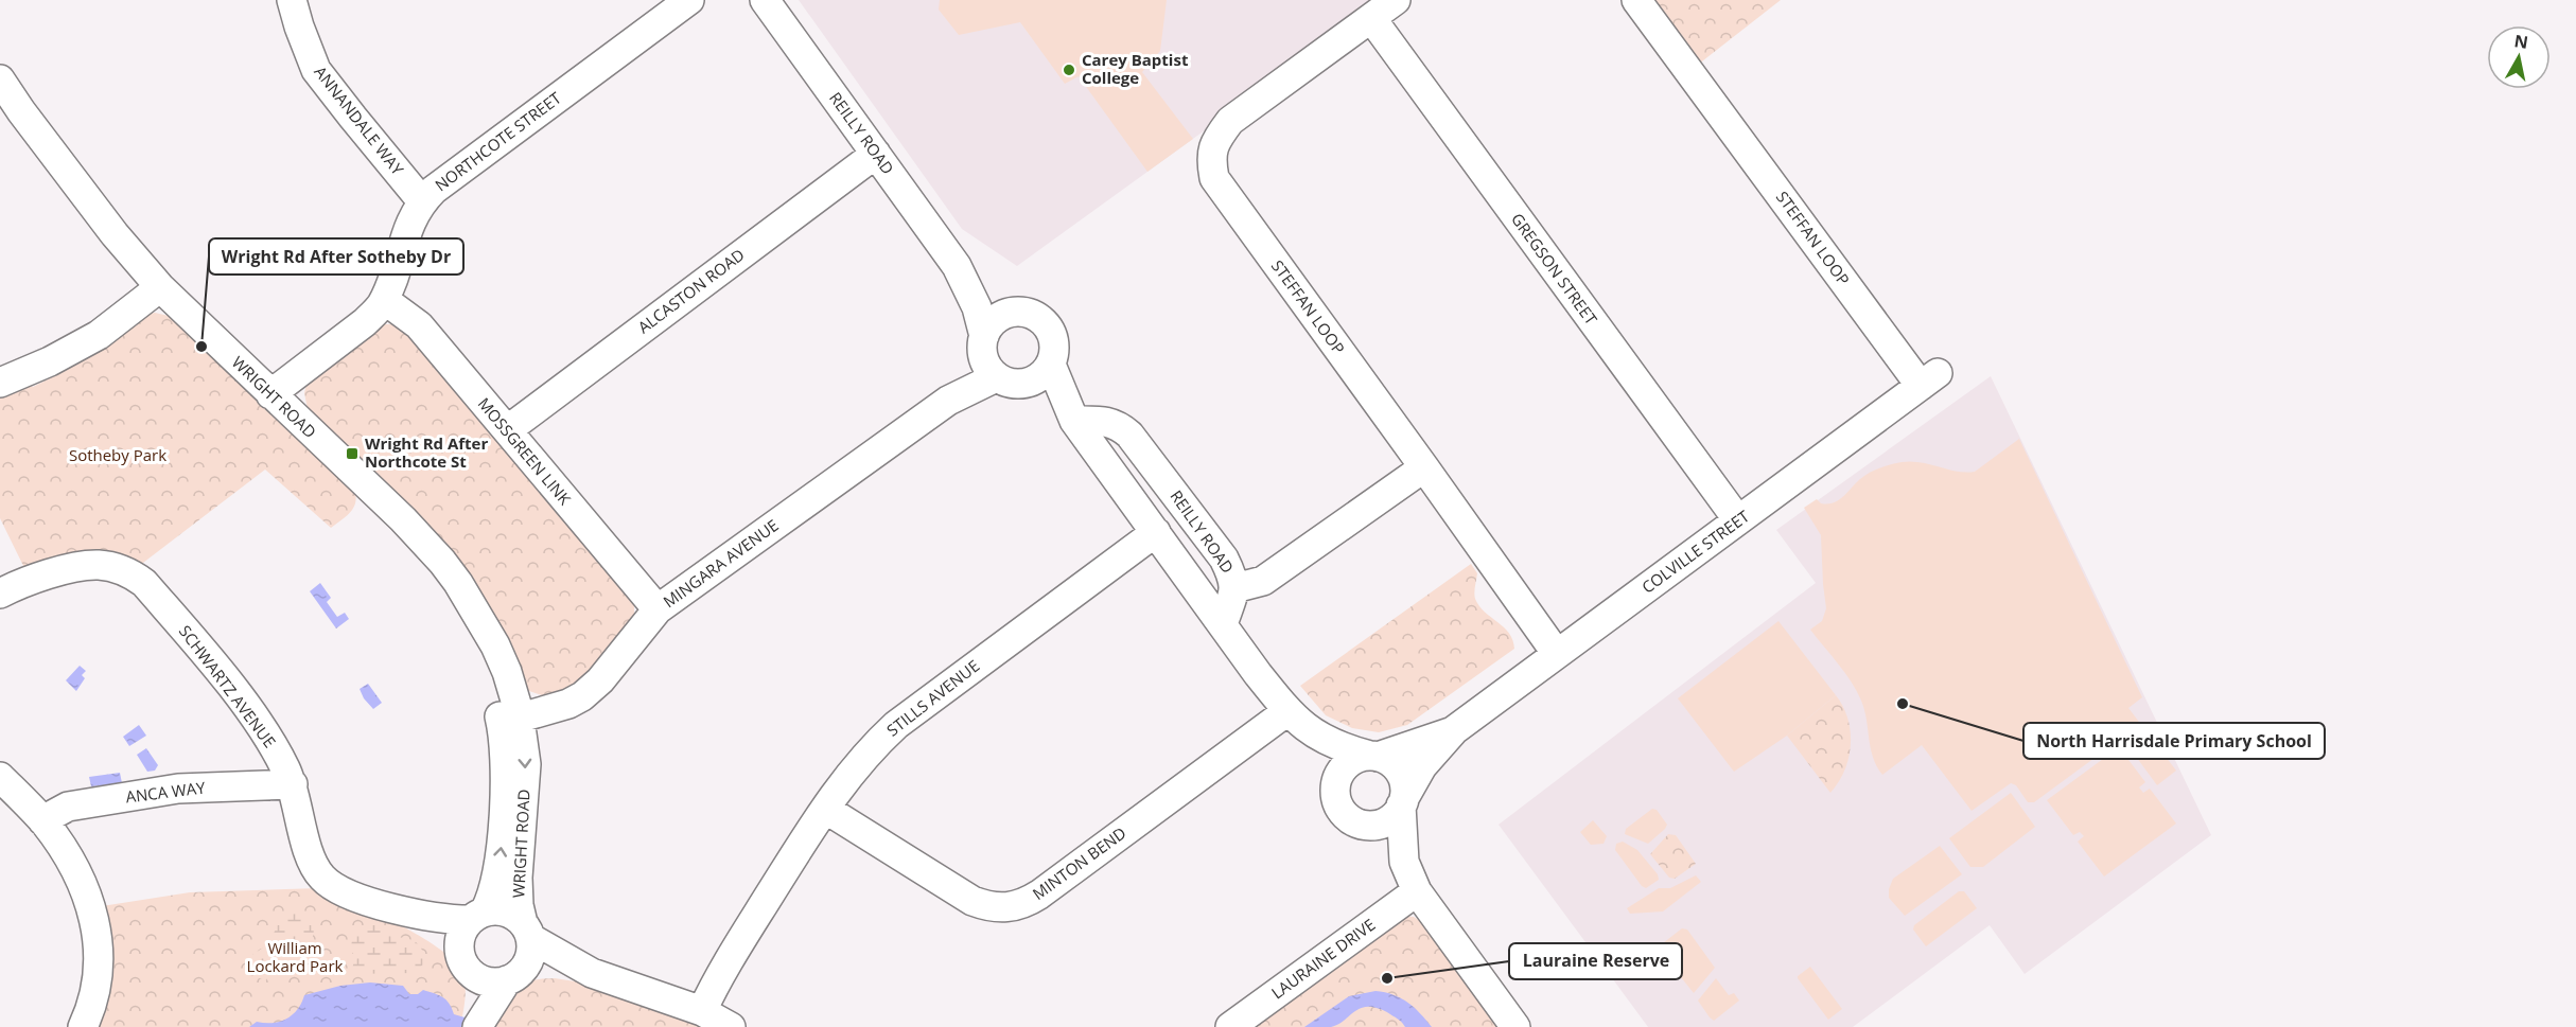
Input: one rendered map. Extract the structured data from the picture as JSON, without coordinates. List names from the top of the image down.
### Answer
{
  "streets": {
    "street": [
      "ANNANDALE WAY",
      "REILLY ROAD",
      "NORTHCOTE STREET",
      "STEFFAN LOOP",
      "GREGSON STREET",
      "ALCASTON ROAD",
      "WRIGHT ROAD",
      "MOSSGREEN LINK",
      "COLVILLE STREET",
      "MINGARA AVENUE",
      "SCHWARTZ AVENUE",
      "STILLS AVENUE",
      "ANCA WAY",
      "MINTON BEND",
      "LAURAINE DRIVE"
    ]
  },
  "crossings": [
    ["ANNANDALE WAY", "NORTHCOTE STREET"],
    ["REILLY ROAD", "ALCASTON ROAD"],
    ["REILLY ROAD", "MINGARA AVENUE"],
    ["NORTHCOTE STREET", "WRIGHT ROAD"],
    ["NORTHCOTE STREET", "MOSSGREEN LINK"],
    ["STEFFAN LOOP", "GREGSON STREET"],
    ["STEFFAN LOOP", "COLVILLE STREET"],
    ["GREGSON STREET", "COLVILLE STREET"],
    ["ALCASTON ROAD", "MOSSGREEN LINK"],
    ["WRIGHT ROAD", "MINGARA AVENUE"],
    ["WRIGHT ROAD", "SCHWARTZ AVENUE"],
    ["MOSSGREEN LINK", "MINGARA AVENUE"],
    ["SCHWARTZ AVENUE", "ANCA WAY"],
    ["STILLS AVENUE", "MINTON BEND"]
  ],
  "parks": ["Sotheby Park", "William Lockard Park"],
  "places": {
    "other": [
      "Carey Baptist College",
      "Wright Rd After Sotheby Dr",
      "North Harrisdale Primary School",
      "Lauraine Reserve"
    ],
    "transit": ["Wright Rd After Northcote St"]
  },
  "north": "top"
}
